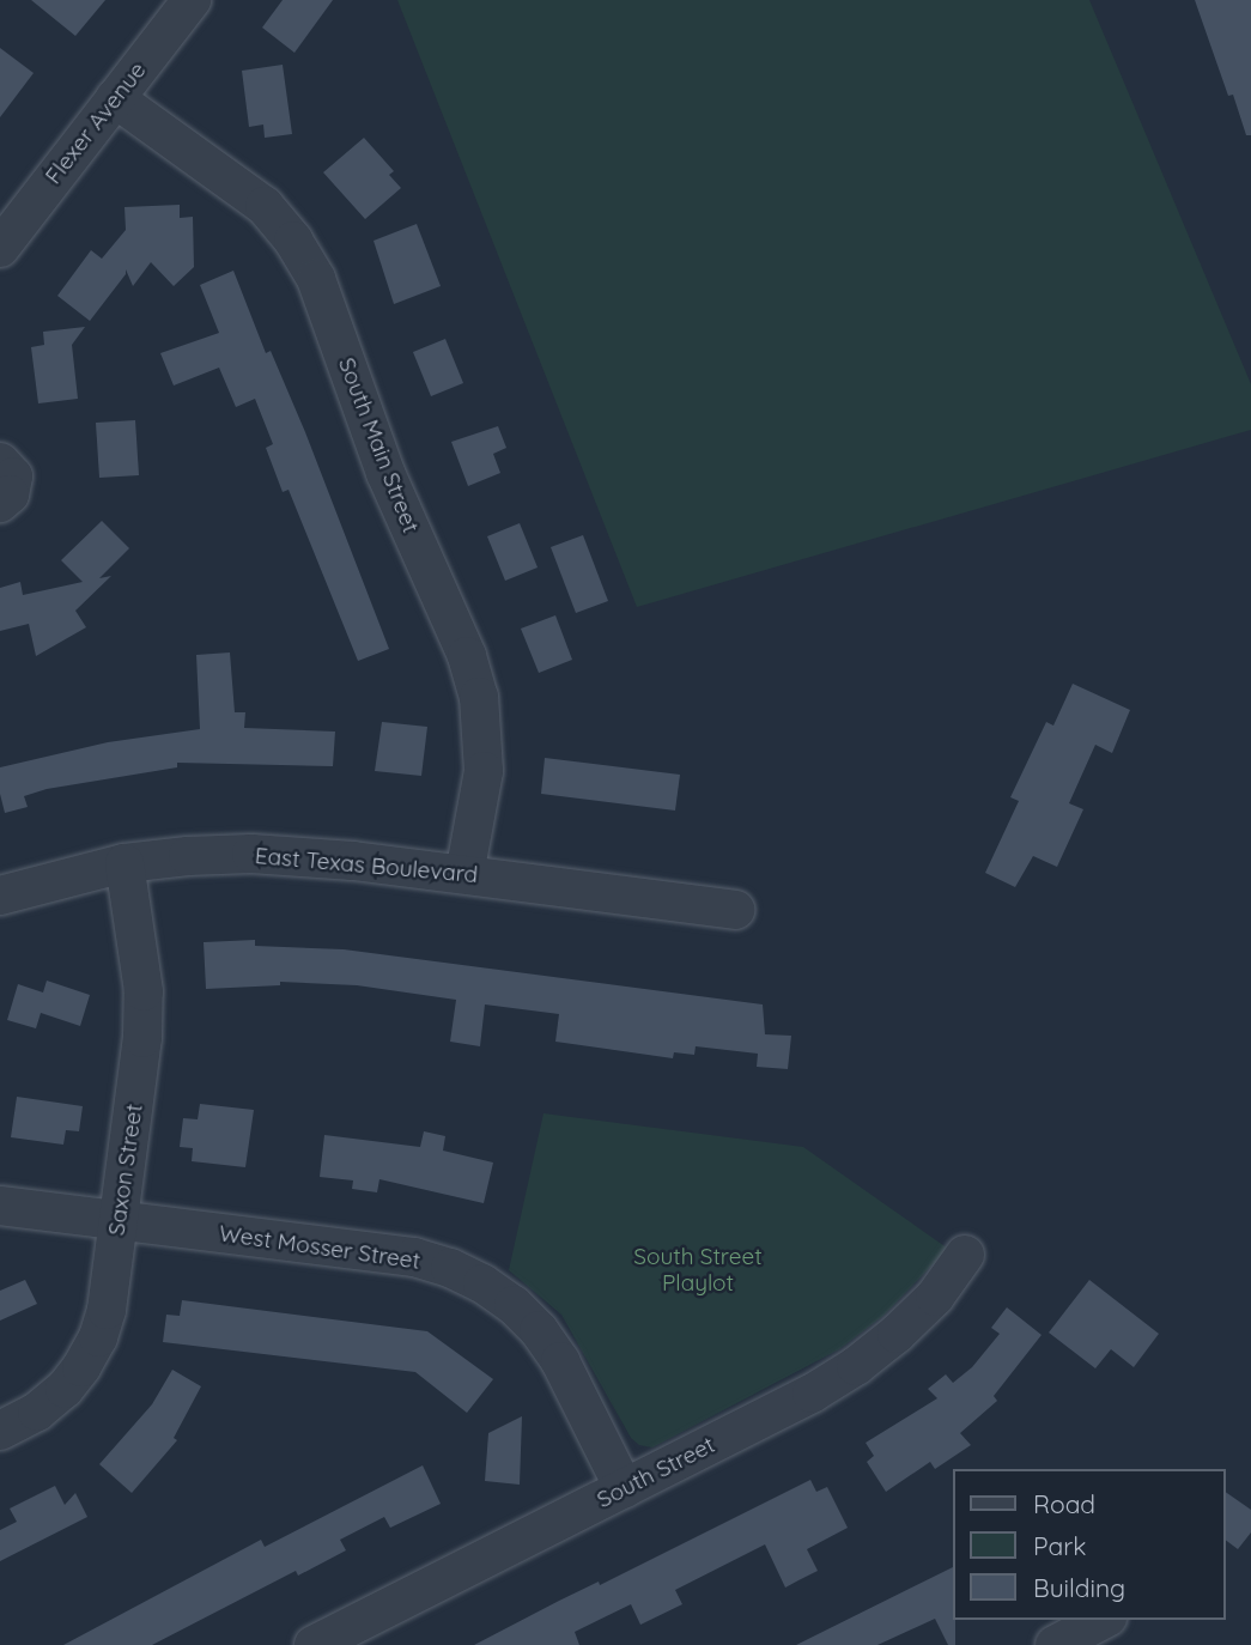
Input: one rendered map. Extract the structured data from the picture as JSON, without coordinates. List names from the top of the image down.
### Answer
{
  "streets": {
    "street": [
      "Flexer Avenue",
      "South Main Street",
      "East Texas Boulevard",
      "Saxon Street",
      "West Mosser Street",
      "South Street"
    ]
  },
  "crossings": [
    ["Flexer Avenue", "South Main Street"],
    ["South Main Street", "East Texas Boulevard"],
    ["East Texas Boulevard", "Saxon Street"],
    ["Saxon Street", "West Mosser Street"],
    ["West Mosser Street", "South Street"]
  ],
  "parks": ["South Street Playlot"],
  "legend": ["Road", "Park", "Building"]
}
